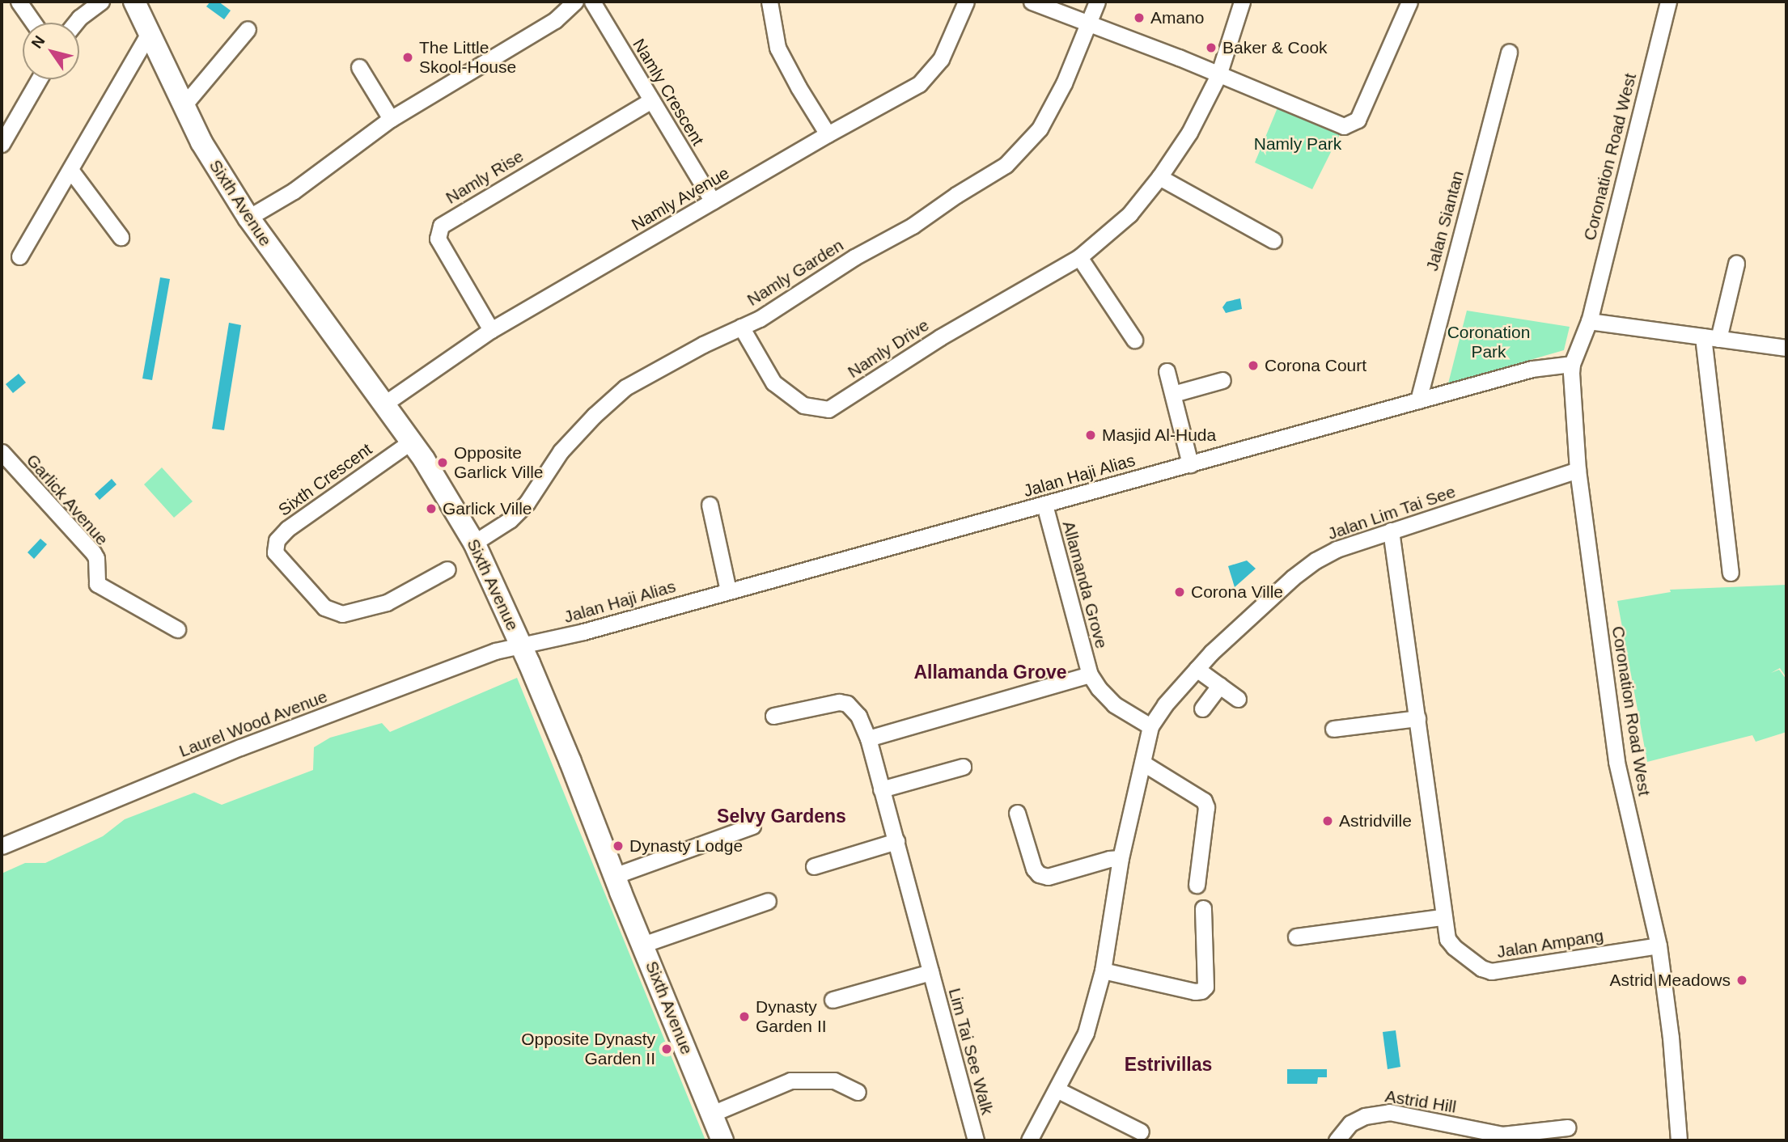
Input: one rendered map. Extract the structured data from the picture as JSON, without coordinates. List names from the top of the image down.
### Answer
{
  "streets": {
    "main road": ["Sixth Avenue"],
    "street": [
      "Namly Crescent",
      "Coronation Road West",
      "Namly Rise",
      "Namly Avenue",
      "Jalan Siantan",
      "Namly Garden",
      "Namly Drive",
      "Jalan Haji Alias",
      "Sixth Crescent",
      "Garlick Avenue",
      "Jalan Lim Tai See",
      "Allamanda Grove",
      "Laurel Wood Avenue",
      "Jalan Ampang",
      "Lim Tai See Walk",
      "Astrid Hill"
    ]
  },
  "crossings": [
    ["Namly Crescent", "Namly Rise"],
    ["Namly Crescent", "Namly Avenue"],
    ["Coronation Road West", "Jalan Haji Alias"],
    ["Coronation Road West", "Jalan Lim Tai See"],
    ["Coronation Road West", "Jalan Ampang"],
    ["Namly Rise", "Namly Avenue"],
    ["Namly Avenue", "Sixth Avenue"],
    ["Sixth Avenue", "Namly Garden"],
    ["Sixth Avenue", "Jalan Haji Alias"],
    ["Sixth Avenue", "Sixth Crescent"],
    ["Sixth Avenue", "Laurel Wood Avenue"],
    ["Jalan Siantan", "Jalan Haji Alias"],
    ["Namly Garden", "Namly Drive"],
    ["Jalan Haji Alias", "Allamanda Grove"],
    ["Jalan Haji Alias", "Laurel Wood Avenue"],
    ["Jalan Lim Tai See", "Allamanda Grove"],
    ["Jalan Lim Tai See", "Jalan Ampang"],
    ["Allamanda Grove", "Lim Tai See Walk"]
  ],
  "districts": ["Allamanda Grove", "Selvy Gardens", "Estrivillas"],
  "parks": ["Namly Park", "Coronation Park"],
  "places": [
    "Amano",
    "Baker & Cook",
    "The Little Skool-House",
    "Corona Court",
    "Masjid Al-Huda",
    "Opposite Garlick Ville",
    "Garlick Ville",
    "Corona Ville",
    "Astridville",
    "Dynasty Lodge",
    "Astrid Meadows",
    "Dynasty Garden II",
    "Opposite Dynasty Garden II"
  ],
  "north": "top left"
}
